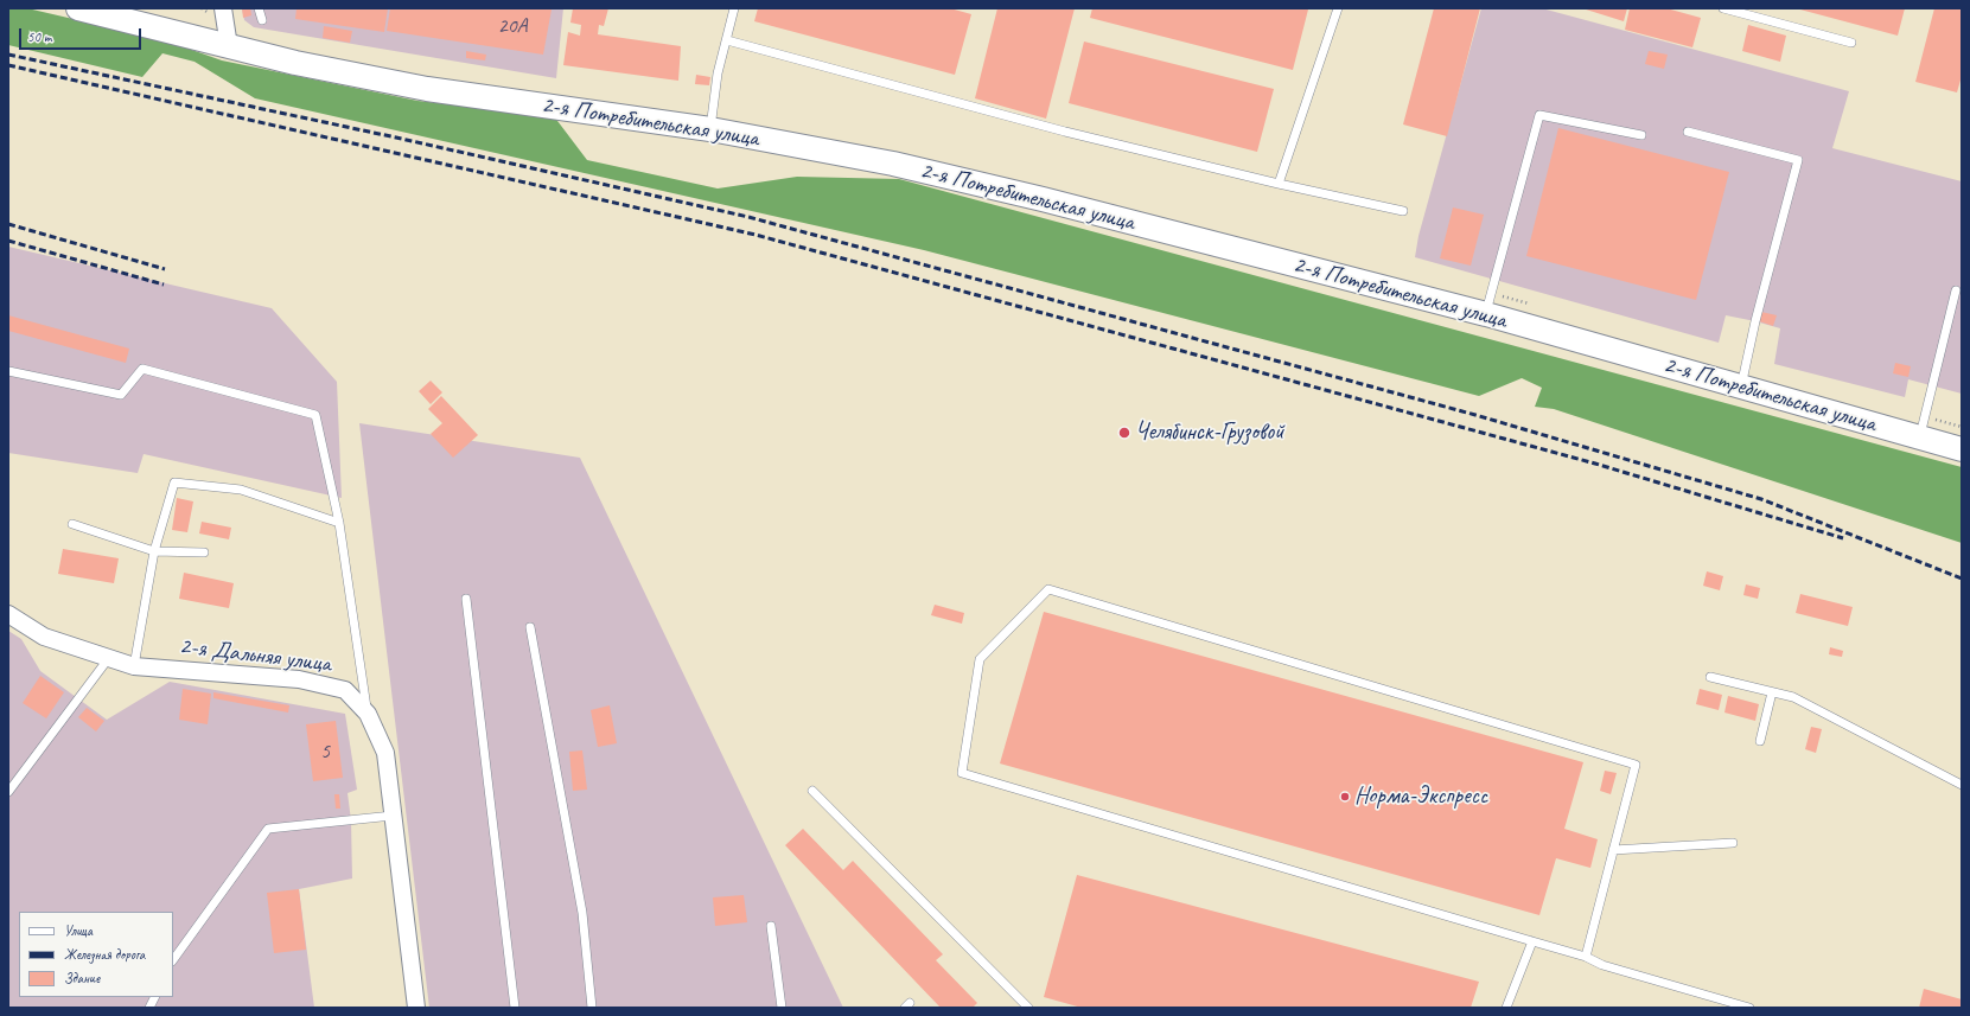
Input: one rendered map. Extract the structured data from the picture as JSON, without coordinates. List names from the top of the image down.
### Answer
{
  "streets": {
    "street": ["2-я Потребительская улица", "2-я Дальняя улица"]
  },
  "places": ["Челябинск-Грузовой", "Норма-Экспресс"],
  "house_numbers": ["20А", "5"],
  "legend": ["Улица", "Железная дорога", "Здание"],
  "scale_bar": "50 m"
}
